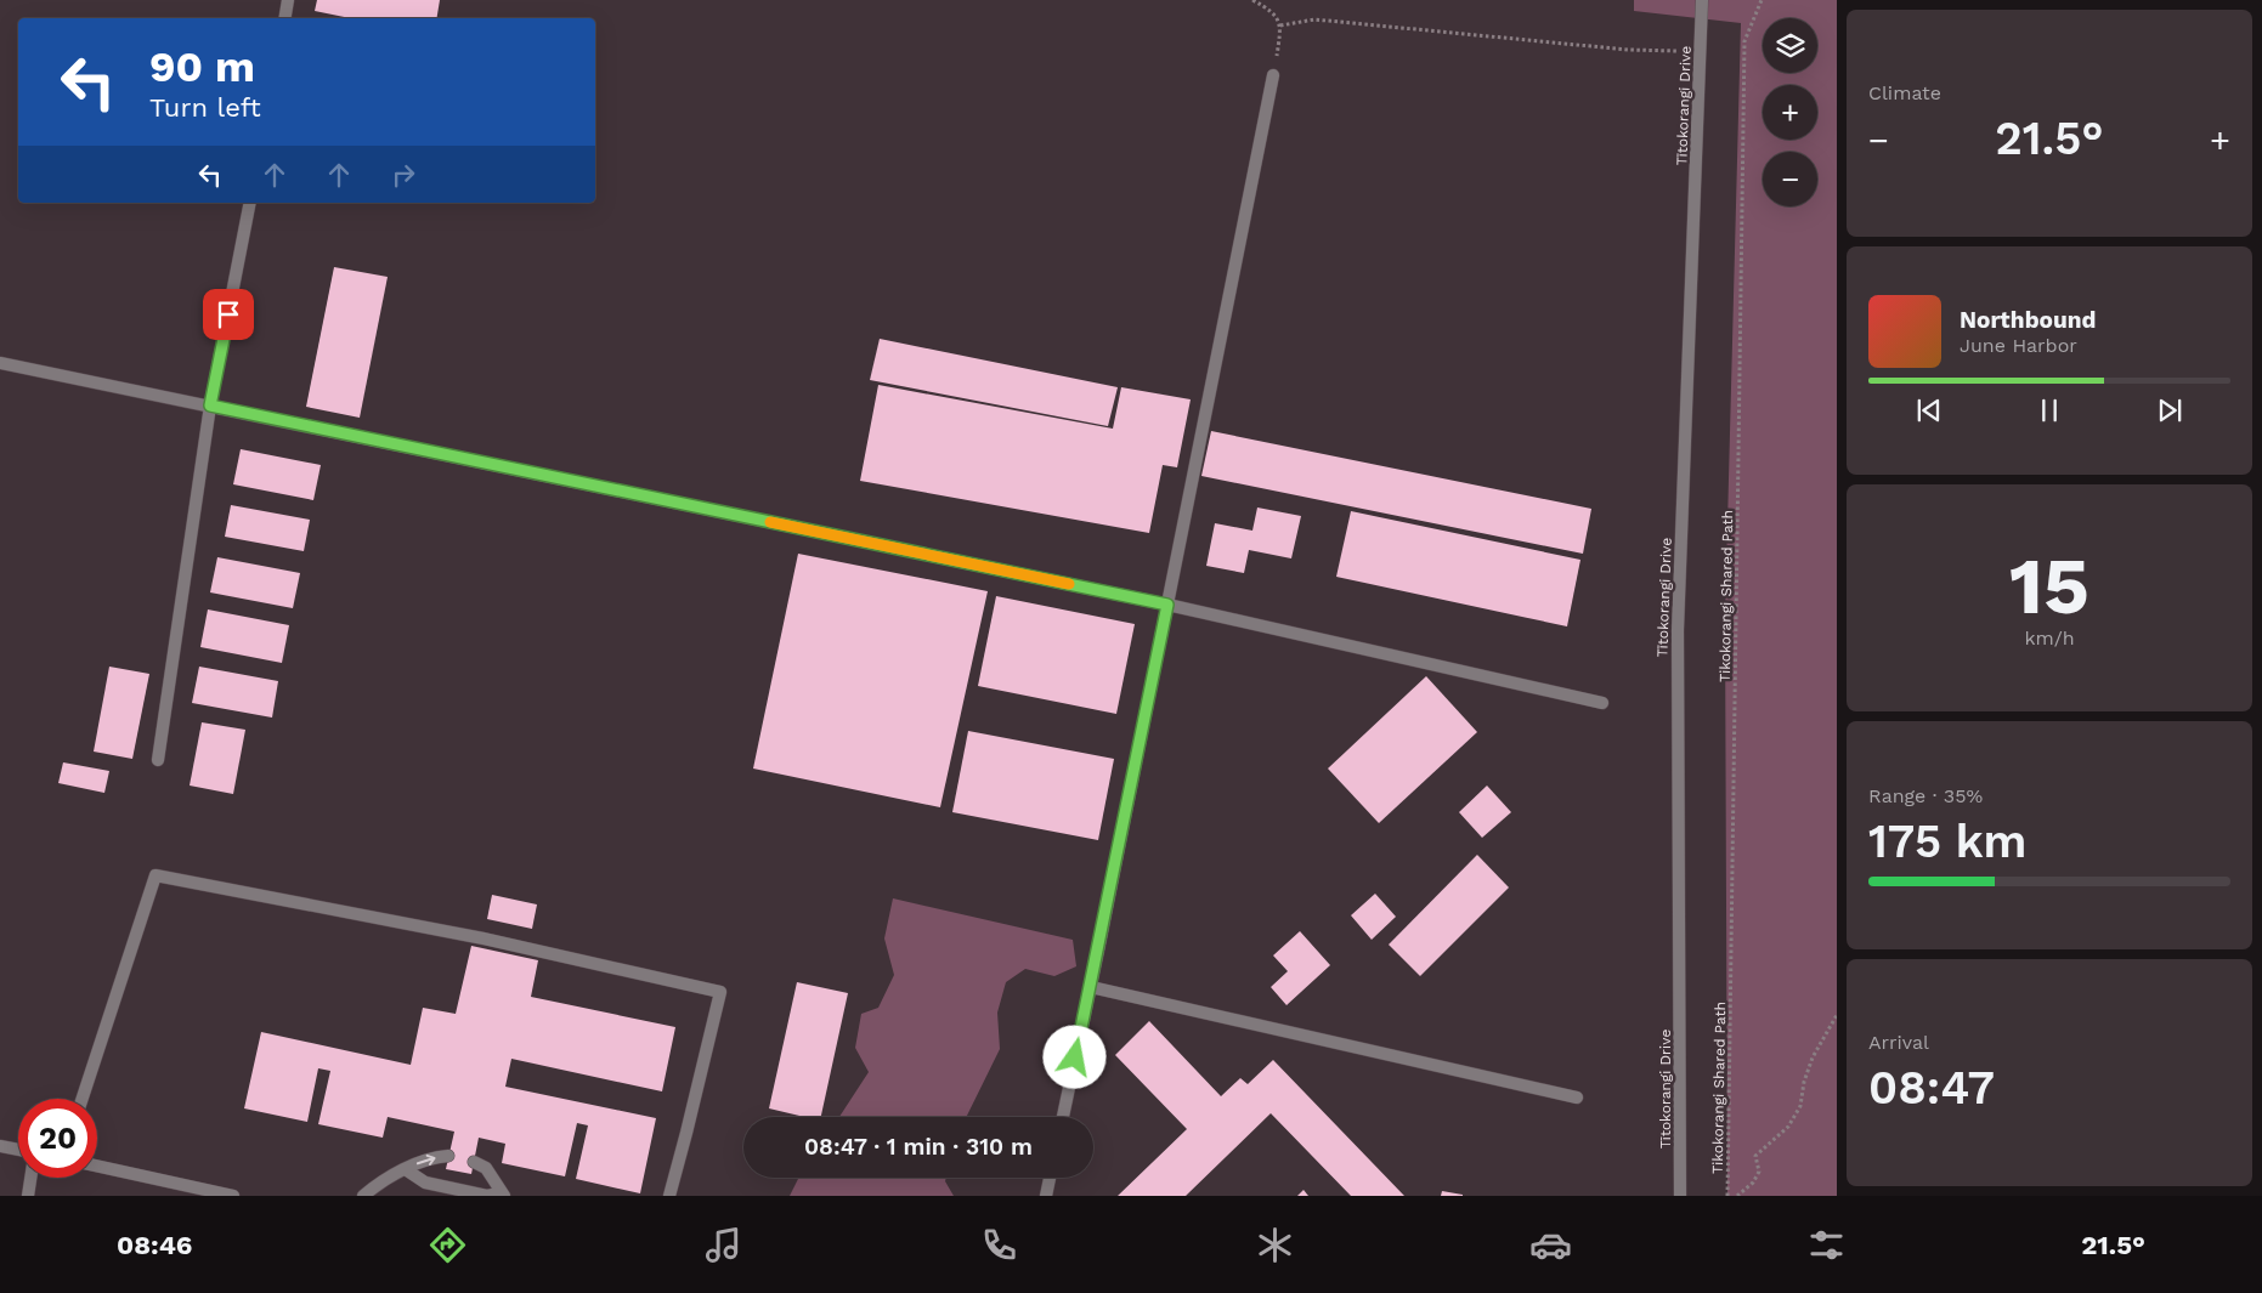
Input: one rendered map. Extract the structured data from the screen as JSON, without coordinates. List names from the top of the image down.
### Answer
{
  "streets": {
    "street": ["Tītokorangi Drive"],
    "path": ["Tikokorangi Shared Path"]
  },
  "page": {
    "tile": [
      "Climate",
      ["15", "km/h"],
      ["Range · 35%", "175 km"],
      ["Arrival", "08:47"]
    ],
    "map_buttons": ["+", "−"],
    "turn": ["90 m", "Turn left"],
    "heat": ["−", "21.5°", "+"],
    "song": ["Northbound", "June Harbor"],
    "limit": "20",
    "trip": "08:47 · 1 min · 310 m",
    "tabs": ["08:46", "21.5°"]
  }
}
